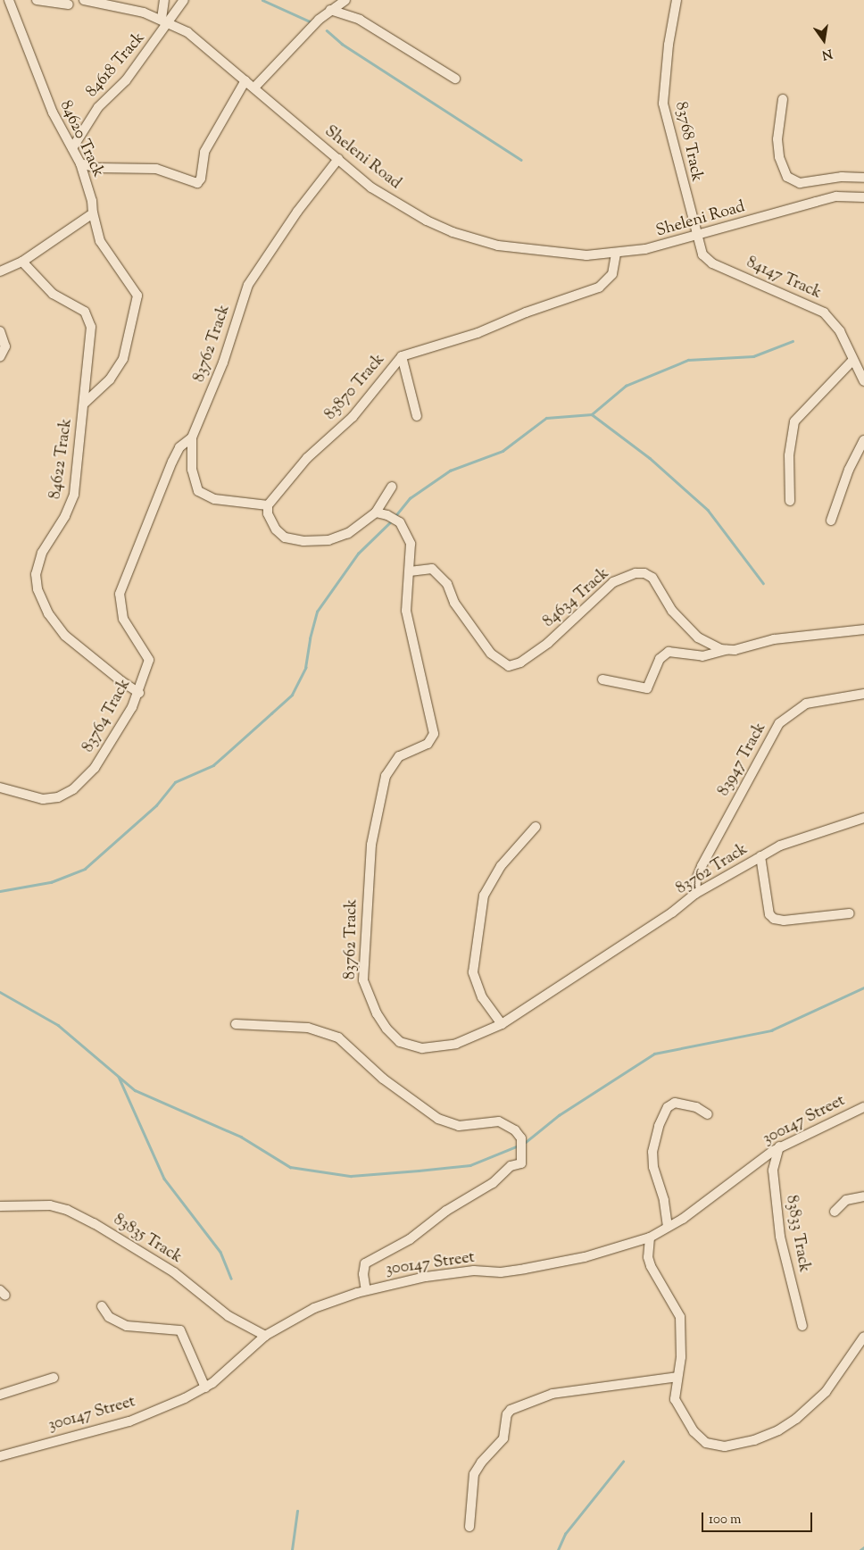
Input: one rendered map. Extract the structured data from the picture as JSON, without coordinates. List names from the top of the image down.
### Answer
{
  "streets": {
    "street": [
      "84618 Track",
      "84620 Track",
      "83768 Track",
      "Sheleni Road",
      "84147 Track",
      "83762 Track",
      "83870 Track",
      "84622 Track",
      "84634 Track",
      "83764 Track",
      "83947 Track",
      "300147 Street",
      "83833 Track",
      "83835 Track"
    ]
  },
  "crossings": [
    ["84618 Track", "84620 Track"],
    ["84618 Track", "Sheleni Road"],
    ["84620 Track", "84622 Track"],
    ["83768 Track", "Sheleni Road"],
    ["83768 Track", "84147 Track"],
    ["Sheleni Road", "84147 Track"],
    ["Sheleni Road", "83762 Track"],
    ["Sheleni Road", "83870 Track"],
    ["83762 Track", "83870 Track"],
    ["83762 Track", "84634 Track"],
    ["83762 Track", "83764 Track"],
    ["83762 Track", "83947 Track"],
    ["84622 Track", "83764 Track"],
    ["300147 Street", "83833 Track"],
    ["300147 Street", "83835 Track"]
  ],
  "scale_bar": "100 m",
  "north": "bottom"
}
